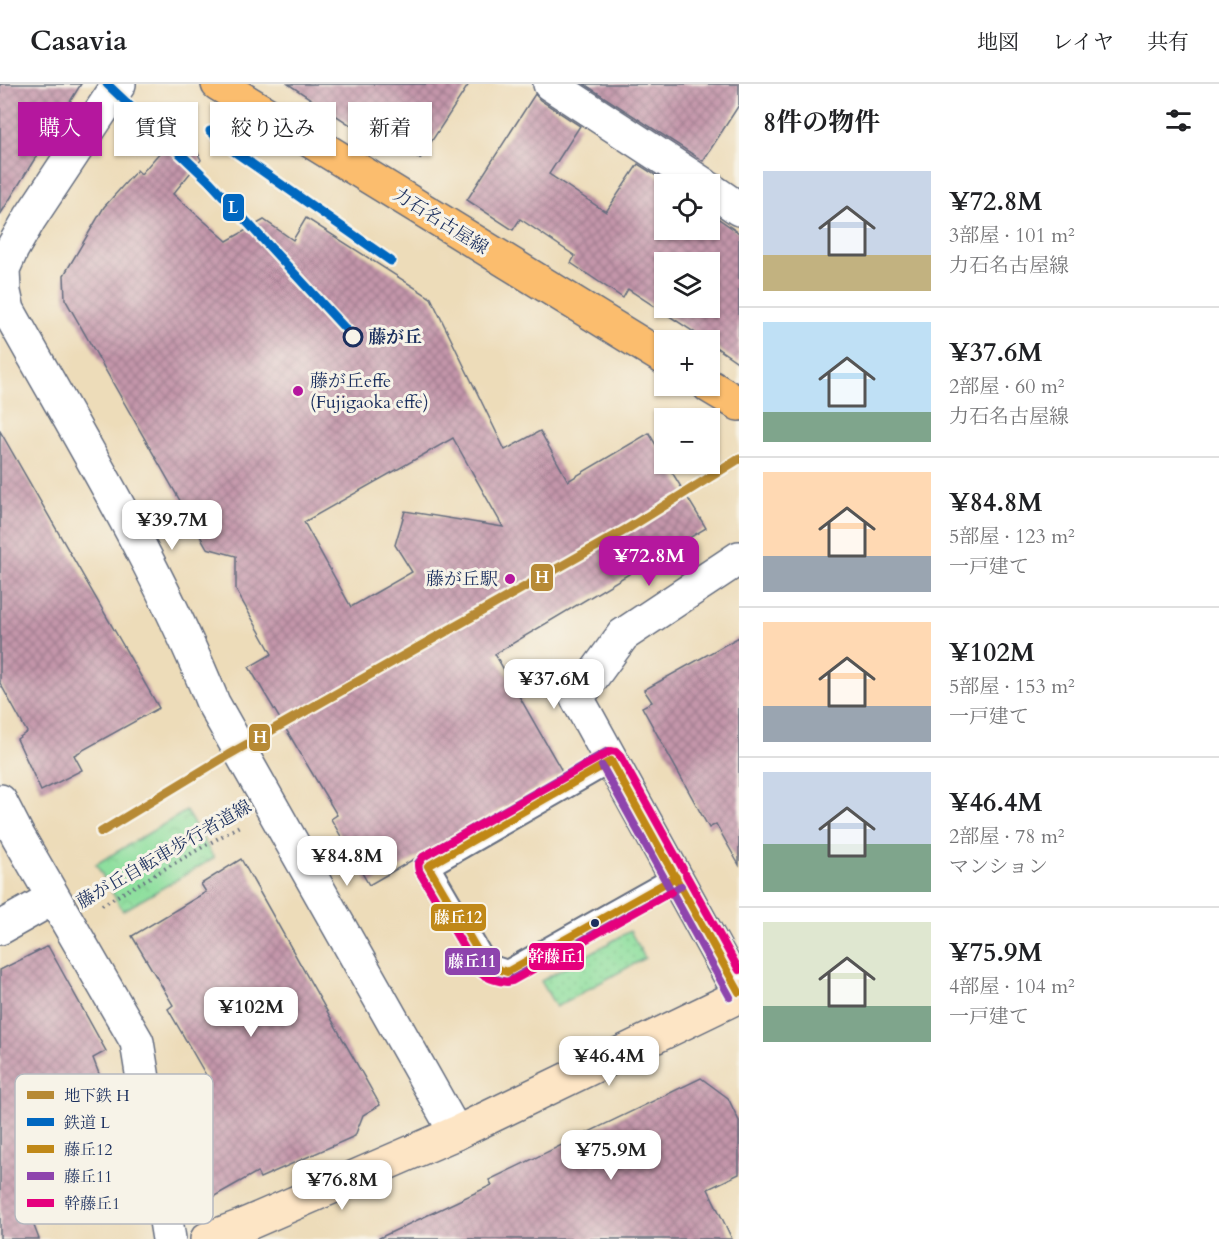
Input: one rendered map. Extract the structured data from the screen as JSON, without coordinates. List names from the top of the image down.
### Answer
{
  "streets": {
    "main road": ["力石名古屋線"],
    "path": ["藤が丘自転車歩行者道線"]
  },
  "places": ["藤が丘", "藤が丘effe (Fujigaoka effe)", "藤が丘駅"],
  "lines": [
    "rail line L",
    "metro line H",
    "transit line 幹藤丘1",
    "transit line 藤丘11",
    "transit line 藤丘12"
  ],
  "legend": [
    "地下鉄 H",
    "鉄道 L",
    "藤丘12",
    "藤丘11",
    "幹藤丘1"
  ],
  "page": {
    "header": "Casavia",
    "nav": ["地図", "レイヤ", "共有"],
    "heading": "8件の物件",
    "chip": [
      "購入",
      "賃貸",
      "絞り込み",
      "新着"
    ],
    "list": [
      {
        "name": "¥72.8M",
        "note": "3部屋 · 101 m² · 力石名古屋線"
      },
      {
        "name": "¥37.6M",
        "note": "2部屋 · 60 m² · 力石名古屋線"
      },
      {
        "name": "¥84.8M",
        "note": "5部屋 · 123 m² · 一戸建て"
      },
      {
        "name": "¥102M",
        "note": "5部屋 · 153 m² · 一戸建て"
      },
      {
        "name": "¥46.4M",
        "note": "2部屋 · 78 m² · マンション"
      },
      {
        "name": "¥75.9M",
        "note": "4部屋 · 104 m² · 一戸建て"
      }
    ],
    "map_buttons": ["+", "−"],
    "price": [
      "¥39.7M",
      "¥72.8M",
      "¥37.6M",
      "¥84.8M",
      "¥102M",
      "¥46.4M",
      "¥75.9M",
      "¥76.8M"
    ]
  }
}
